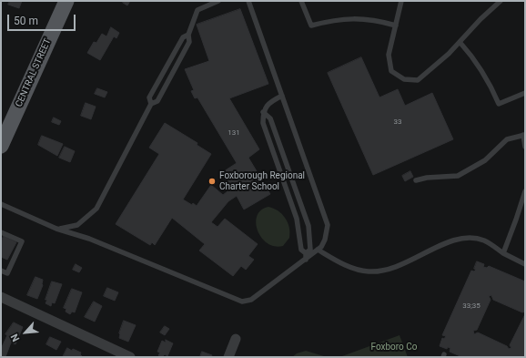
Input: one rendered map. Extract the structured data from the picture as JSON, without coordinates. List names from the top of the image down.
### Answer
{
  "streets": {
    "main road": ["CENTRAL STREET"]
  },
  "parks": ["Foxboro Co"],
  "places": ["Foxborough Regional Charter School"],
  "house_numbers": ["33", "131", "33;35"],
  "scale_bar": "50 m",
  "north": "bottom left"
}
